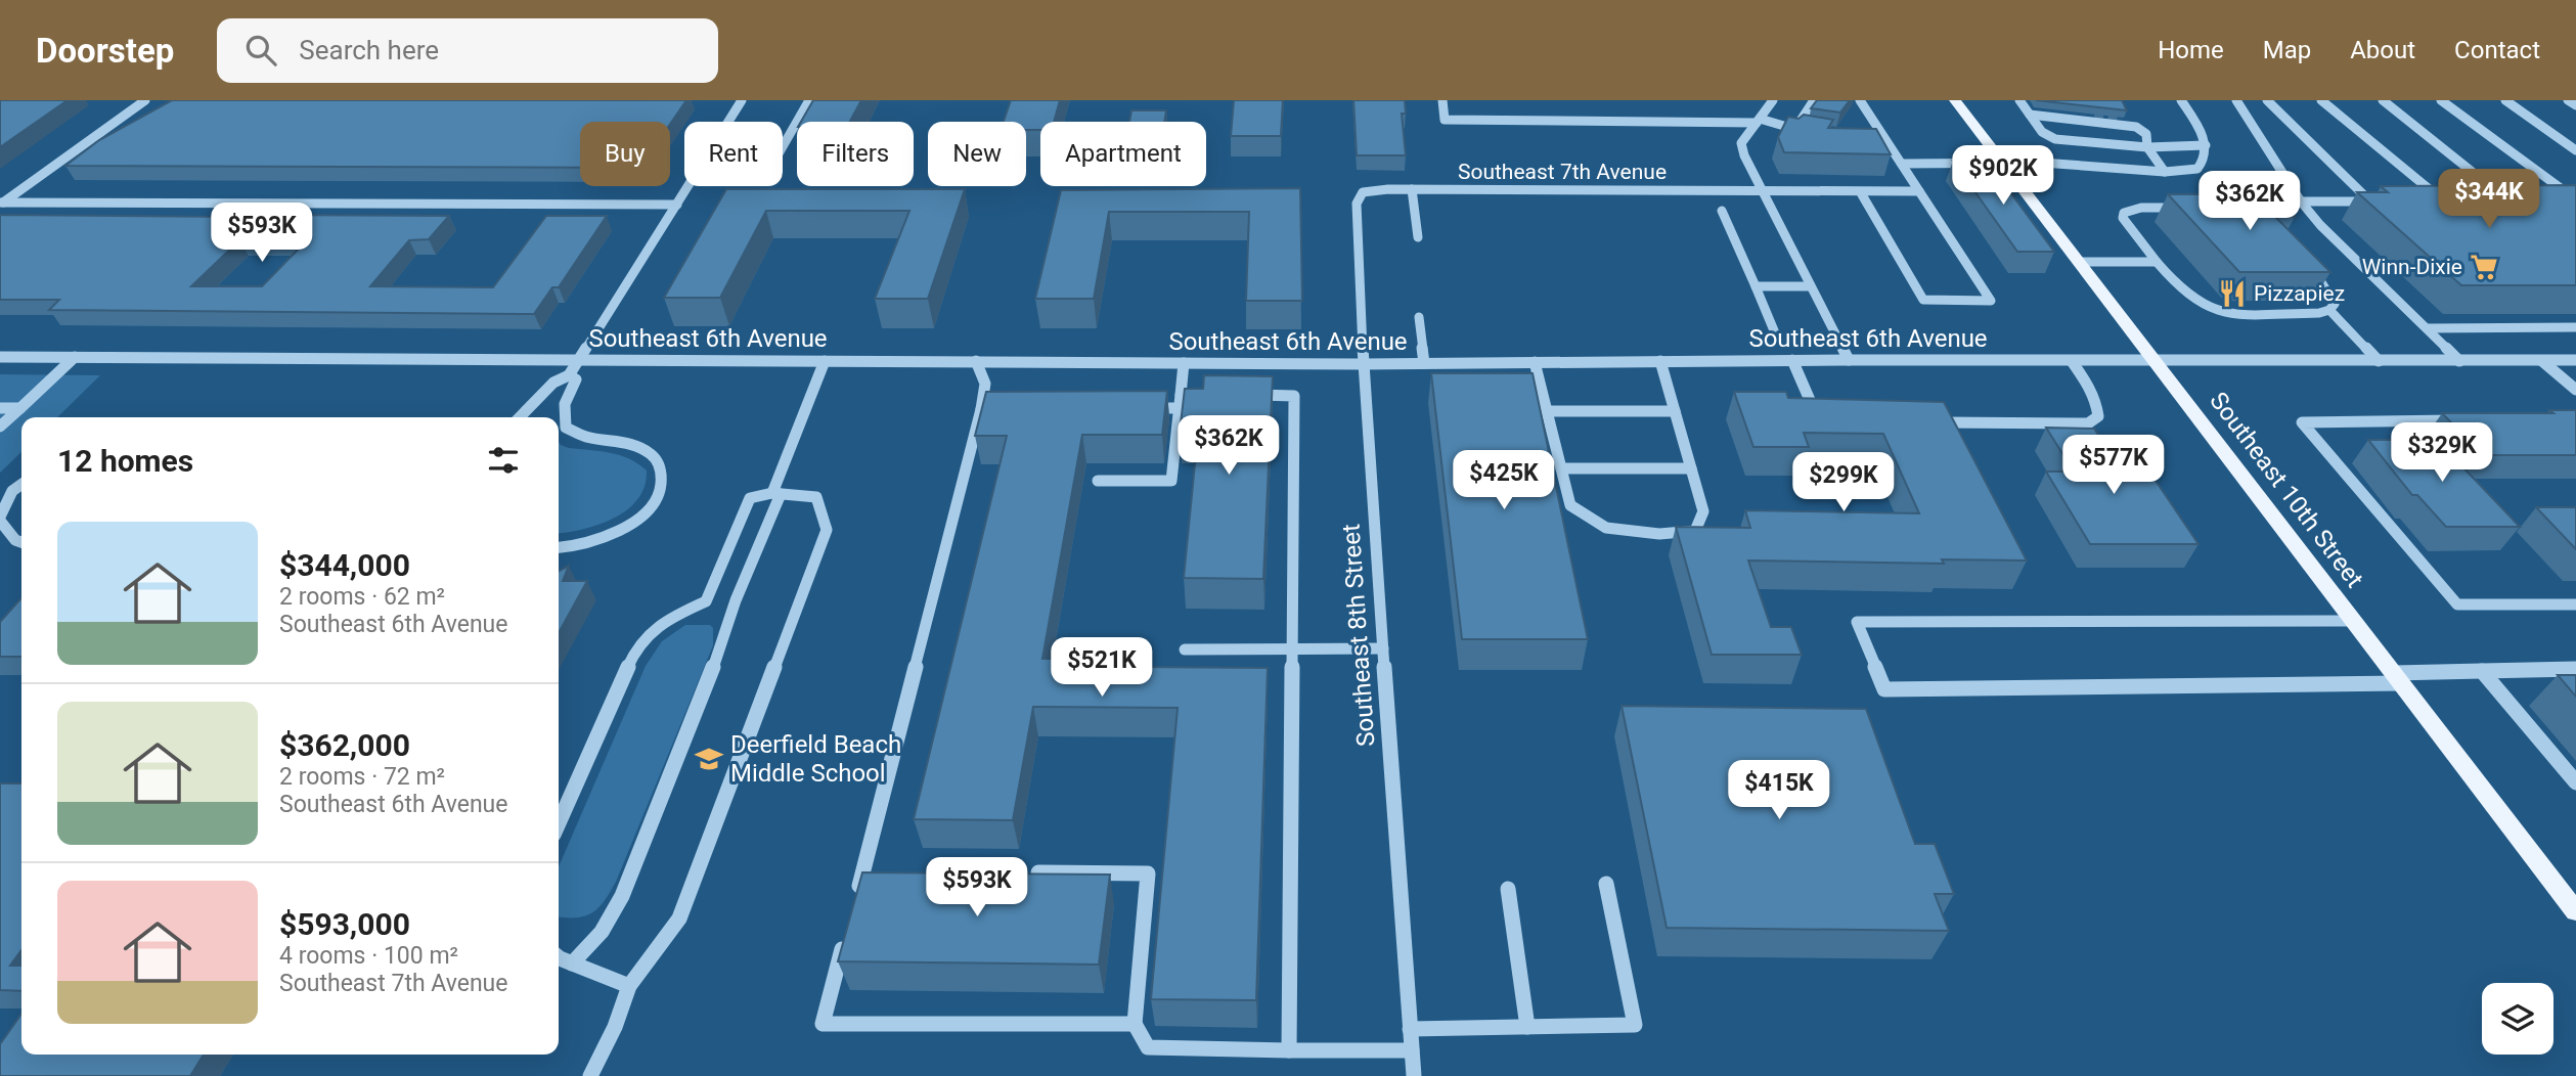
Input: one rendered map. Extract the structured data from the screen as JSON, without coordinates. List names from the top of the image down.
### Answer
{
  "streets": {
    "main road": ["Southeast 10th Street"],
    "street": ["Southeast 7th Avenue", "Southeast 6th Avenue", "Southeast 8th Street"]
  },
  "crossings": [
    ["Southeast 7th Avenue", "Southeast 8th Street"],
    ["Southeast 6th Avenue", "Southeast 10th Street"],
    ["Southeast 6th Avenue", "Southeast 8th Street"]
  ],
  "places": {
    "supermarket": ["Winn-Dixie"],
    "restaurant": ["Pizzapiez"],
    "school or university": ["Deerfield Beach Middle School"]
  },
  "page": {
    "header": "Doorstep",
    "search": "Search here",
    "nav": [
      "Home",
      "Map",
      "About",
      "Contact"
    ],
    "chip": [
      "Buy",
      "Rent",
      "Filters",
      "New",
      "Apartment"
    ],
    "price": [
      "$902K",
      "$344K",
      "$362K",
      "$593K",
      "$362K",
      "$329K",
      "$577K",
      "$425K",
      "$299K",
      "$521K",
      "$415K",
      "$593K"
    ],
    "heading": "12 homes",
    "list": [
      {
        "name": "$344,000",
        "note": "2 rooms · 62 m² · Southeast 6th Avenue"
      },
      {
        "name": "$362,000",
        "note": "2 rooms · 72 m² · Southeast 6th Avenue"
      },
      {
        "name": "$593,000",
        "note": "4 rooms · 100 m² · Southeast 7th Avenue"
      }
    ]
  }
}
